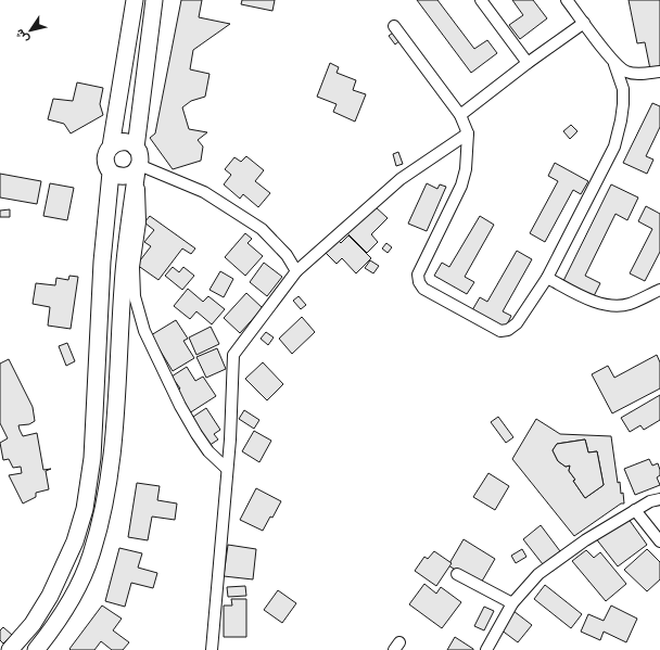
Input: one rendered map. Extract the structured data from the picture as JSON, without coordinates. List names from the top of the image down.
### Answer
{
  "north": "bottom left"
}
